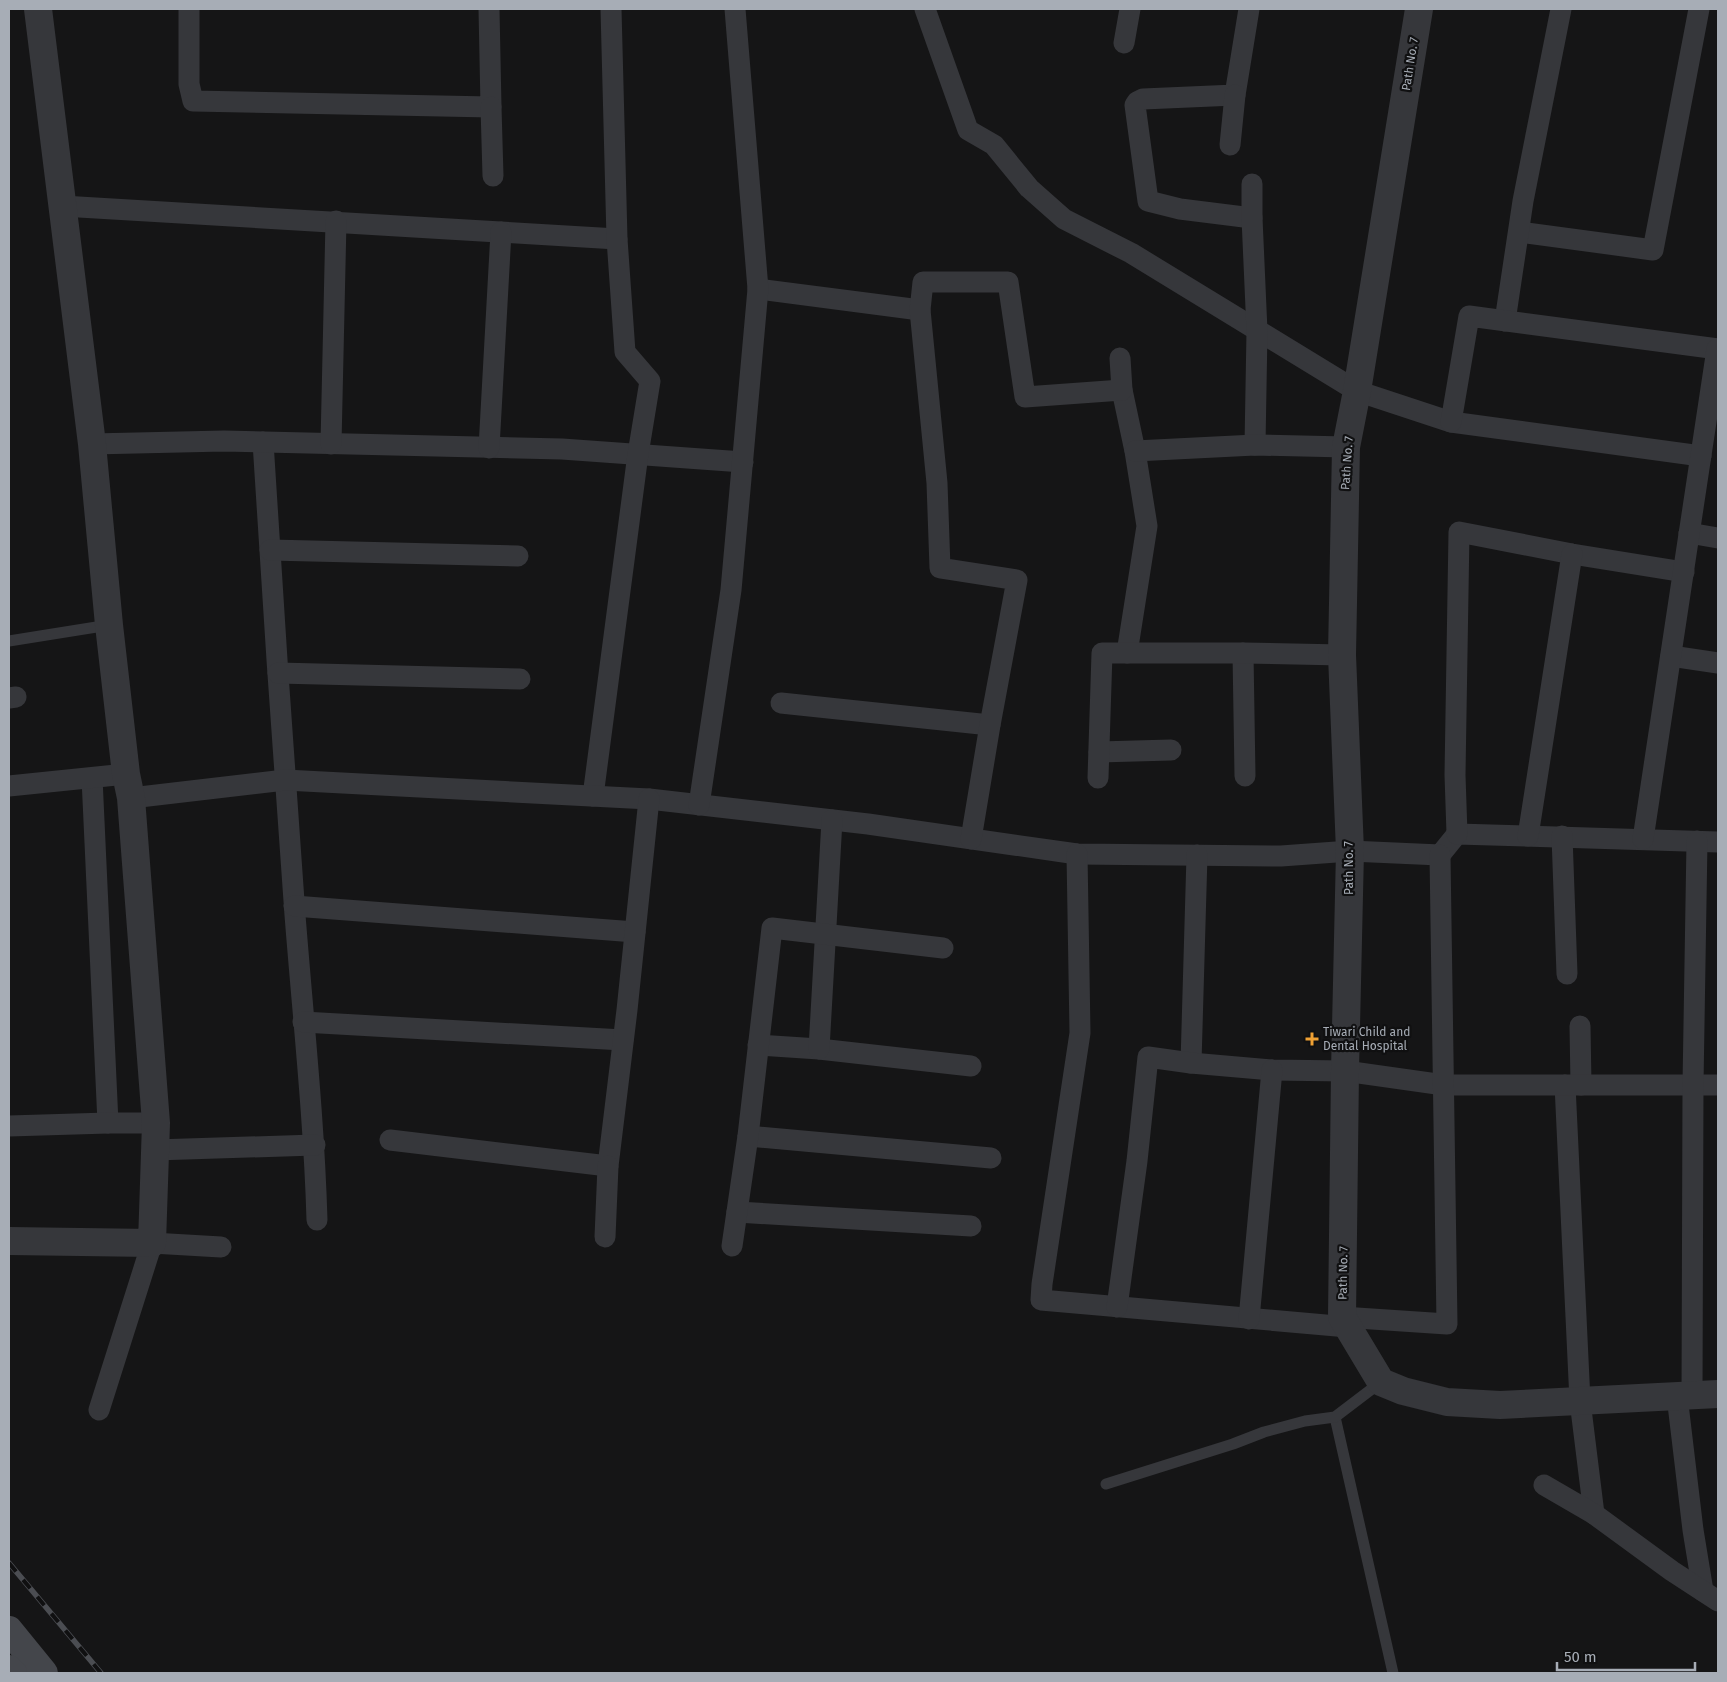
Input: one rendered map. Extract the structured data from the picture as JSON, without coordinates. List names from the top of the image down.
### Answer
{
  "streets": {
    "street": ["Path No. 7"]
  },
  "places": {
    "health": ["Tiwari Child and Dental Hospital"]
  },
  "scale_bar": "50 m"
}
